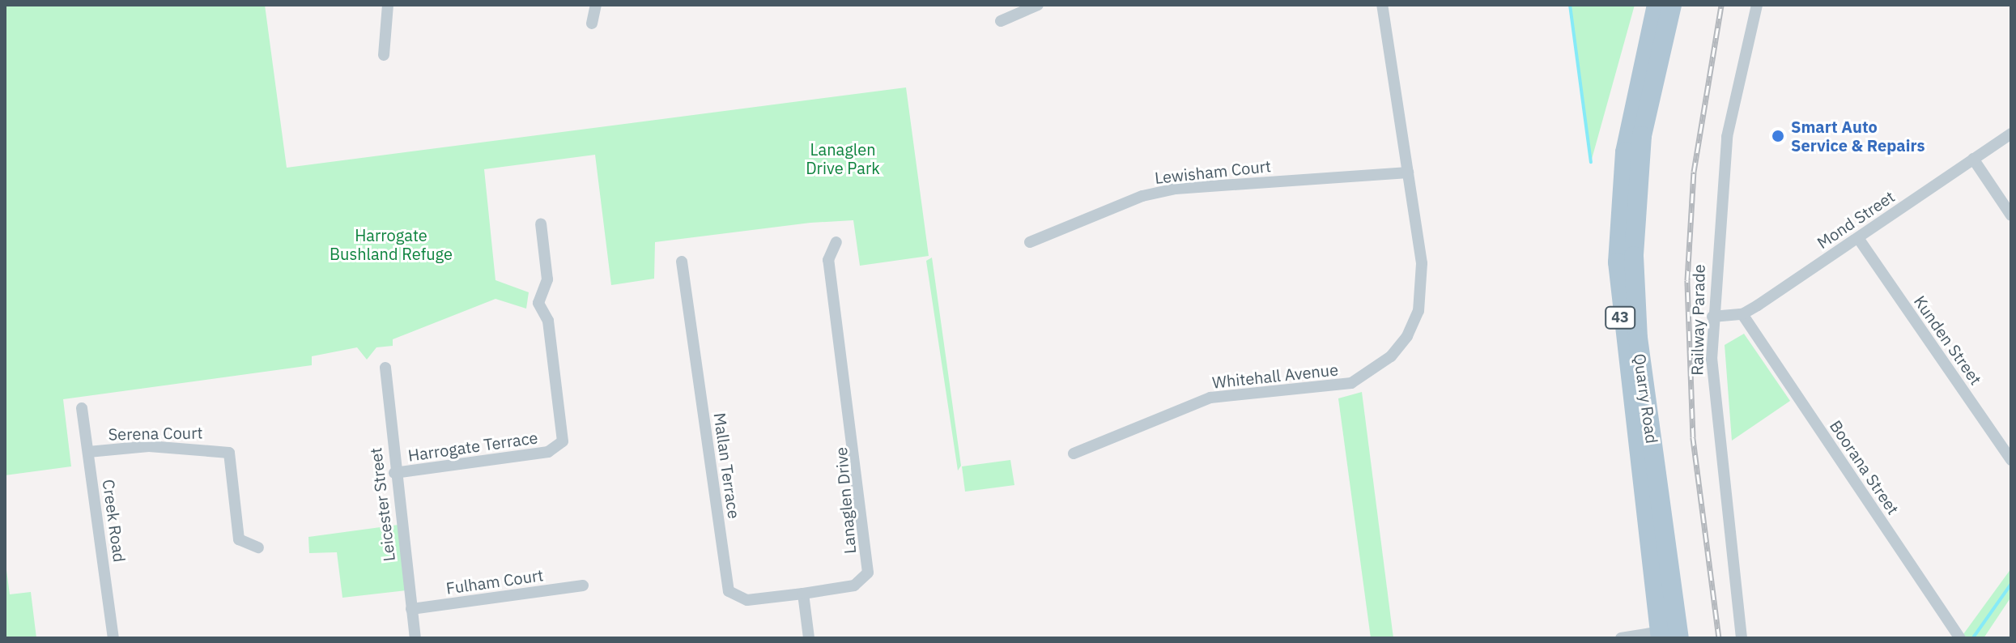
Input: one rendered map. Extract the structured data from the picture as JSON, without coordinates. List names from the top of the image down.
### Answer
{
  "streets": {
    "main road": ["43", "Quarry Road"],
    "street": [
      "Lewisham Court",
      "Mond Street",
      "Railway Parade",
      "Kunden Street",
      "Whitehall Avenue",
      "Serena Court",
      "Harrogate Terrace",
      "Mallan Terrace",
      "Boorana Street",
      "Lanaglen Drive",
      "Leicester Street",
      "Creek Road",
      "Fulham Court"
    ]
  },
  "crossings": [
    ["Lewisham Court", "Whitehall Avenue"],
    ["Mond Street", "Railway Parade"],
    ["Mond Street", "Kunden Street"],
    ["Mond Street", "Boorana Street"],
    ["Serena Court", "Creek Road"],
    ["Harrogate Terrace", "Leicester Street"],
    ["Mallan Terrace", "Lanaglen Drive"],
    ["Leicester Street", "Fulham Court"]
  ],
  "parks": ["Lanaglen Drive Park", "Harrogate Bushland Refuge"],
  "places": ["Smart Auto Service & Repairs"]
}
